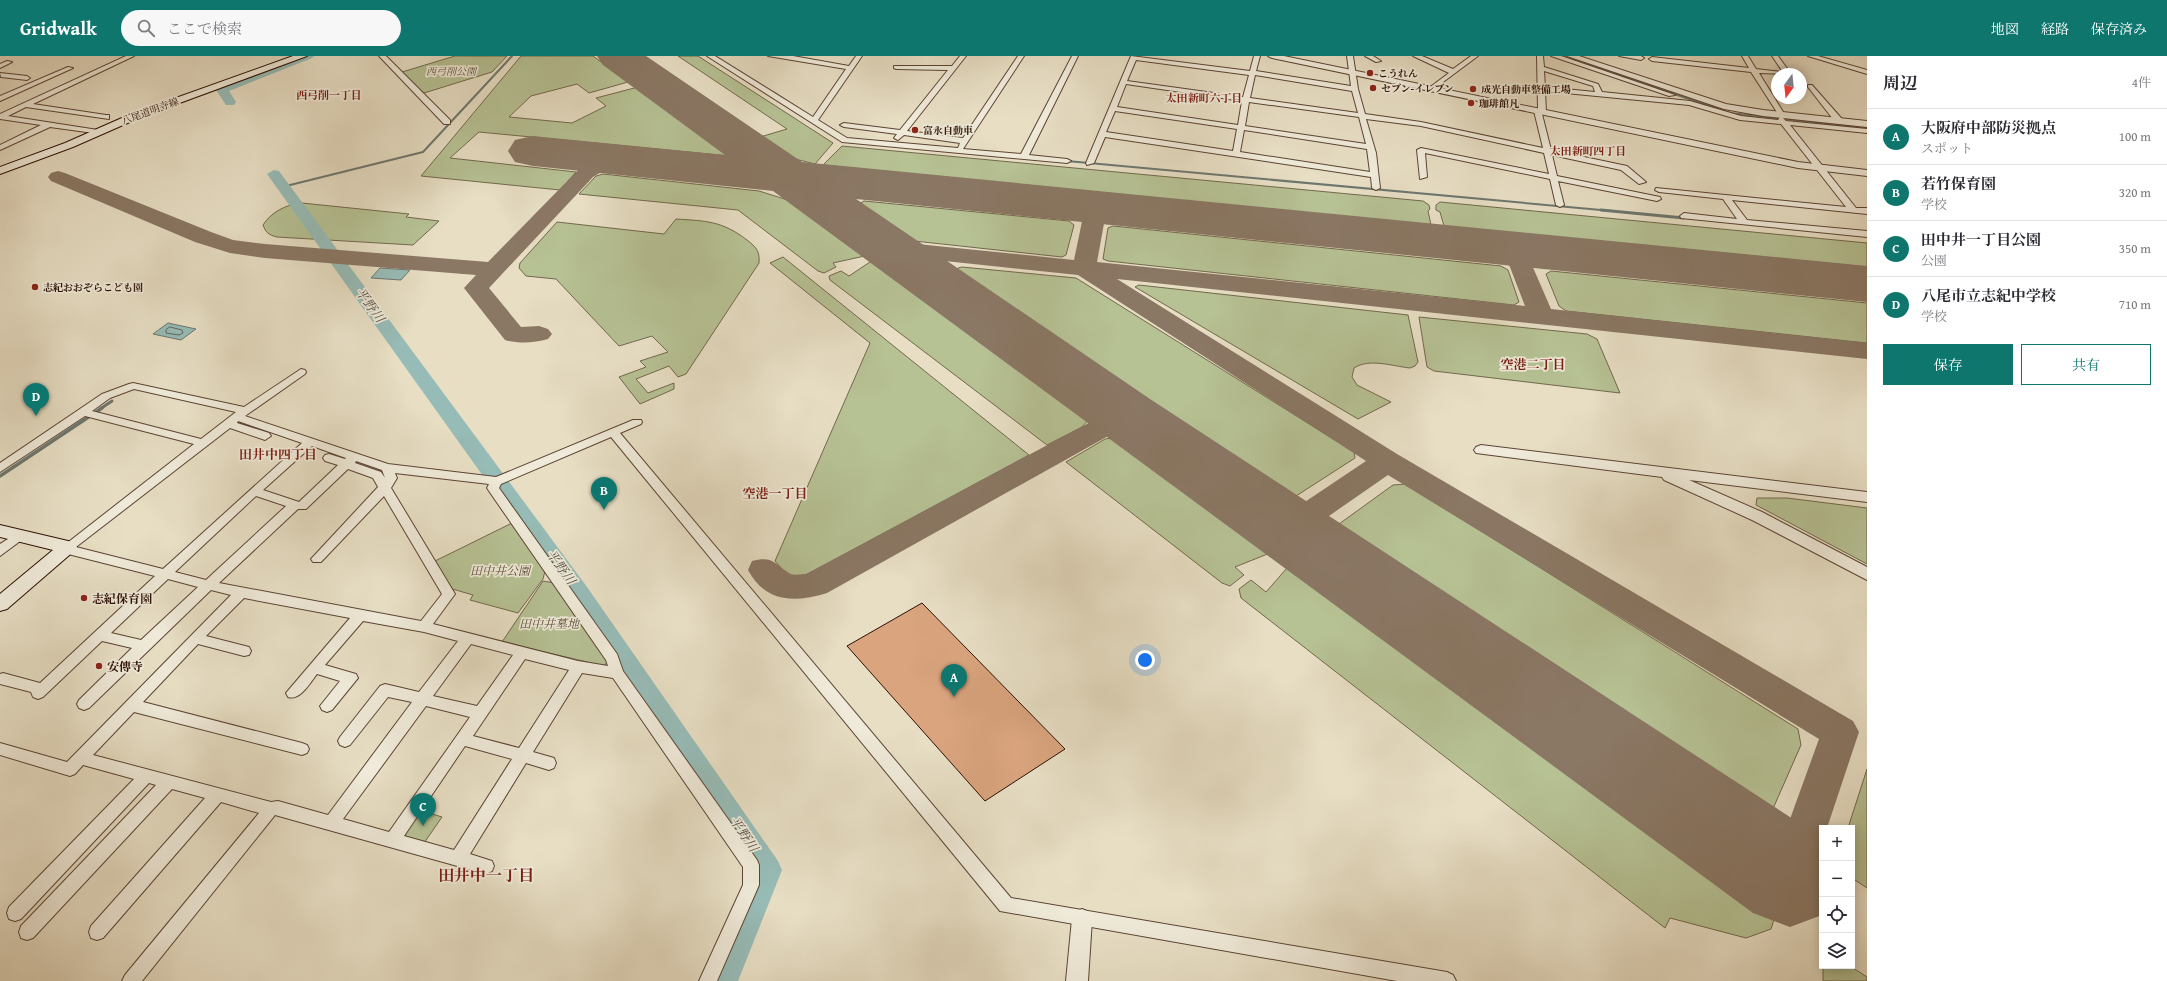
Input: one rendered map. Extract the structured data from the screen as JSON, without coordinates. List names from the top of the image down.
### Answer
{
  "streets": {
    "main road": ["八尾道明寺線"]
  },
  "districts": [
    "西弓削一丁目",
    "太田新町六丁目",
    "太田新町四丁目",
    "空港二丁目",
    "田井中四丁目",
    "空港一丁目",
    "田井中一丁目"
  ],
  "water": ["平野川"],
  "parks": ["西弓削公園", "田中井公園", "田中井墓地"],
  "places": [
    "こうれん",
    "セブン-イレブン",
    "成光自動車整備工場",
    "珈琲館凡",
    "富永自動車",
    "志紀おおぞらこども園",
    "志紀保育園",
    "安傳寺"
  ],
  "north": "bottom",
  "page": {
    "header": "Gridwalk",
    "search": "ここで検索",
    "nav": ["地図", "経路", "保存済み"],
    "heading": ["周辺", "4件"],
    "list": [
      {
        "mark": "A",
        "name": "大阪府中部防災拠点",
        "note": "スポット",
        "value": "100 m"
      },
      {
        "mark": "B",
        "name": "若竹保育園",
        "note": "学校",
        "value": "320 m"
      },
      {
        "mark": "C",
        "name": "田中井一丁目公園",
        "note": "公園",
        "value": "350 m"
      },
      {
        "mark": "D",
        "name": "八尾市立志紀中学校",
        "note": "学校",
        "value": "710 m"
      }
    ],
    "buttons": ["保存", "共有"],
    "pins": [
      "D",
      "B",
      "A",
      "C"
    ],
    "map_buttons": ["+", "−"]
  }
}
